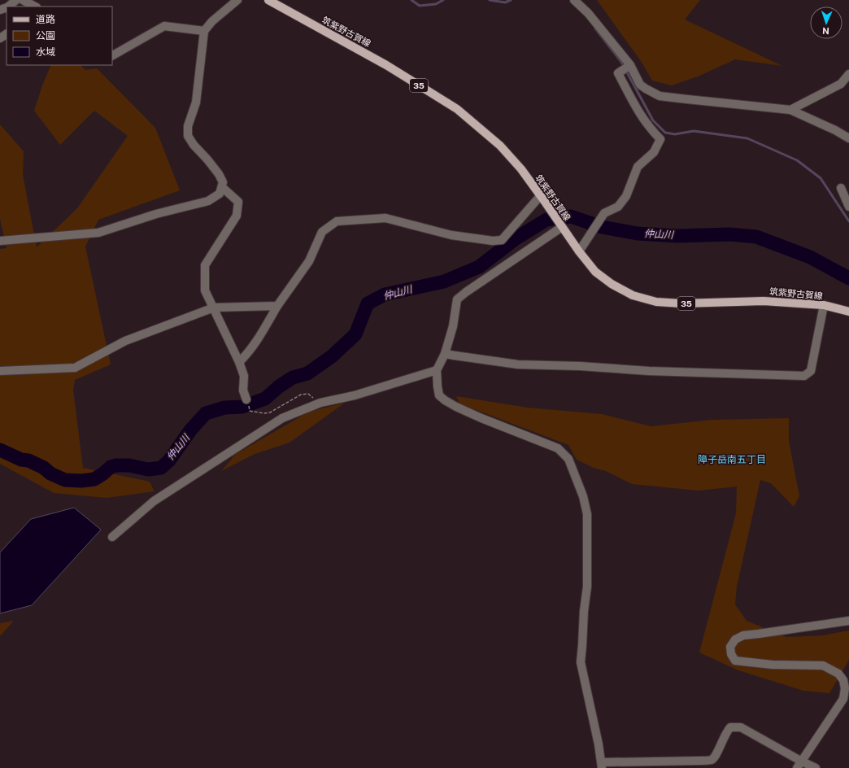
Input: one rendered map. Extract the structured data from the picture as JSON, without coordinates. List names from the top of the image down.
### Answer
{
  "streets": {
    "main road": ["筑紫野古賀線", "35"]
  },
  "districts": ["障子岳南五丁目"],
  "water": ["仲山川"],
  "legend": ["道路", "公園", "水域"],
  "north": "bottom"
}
